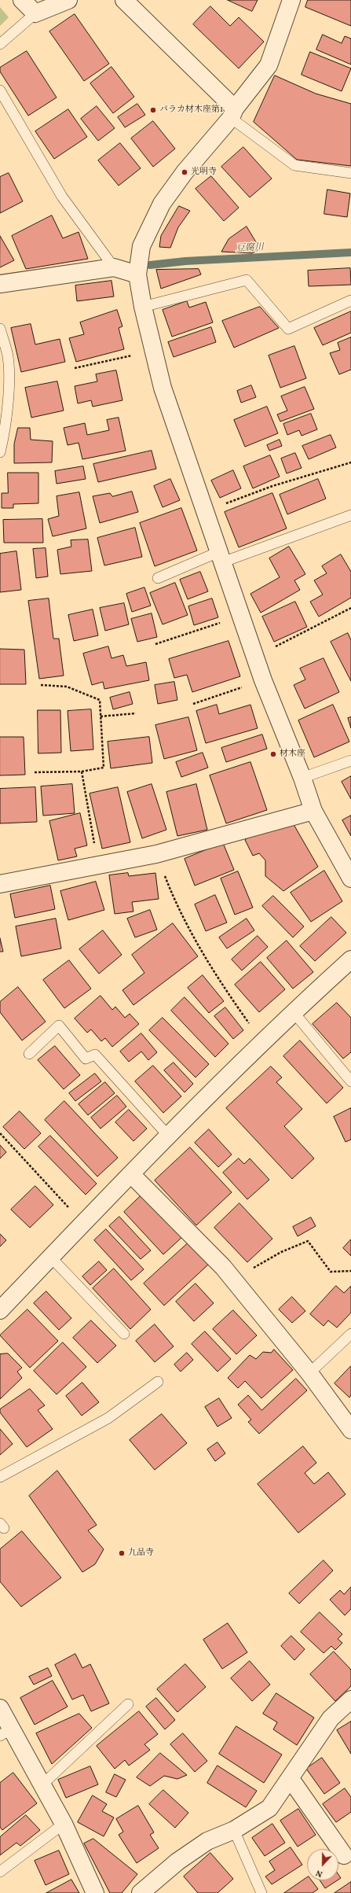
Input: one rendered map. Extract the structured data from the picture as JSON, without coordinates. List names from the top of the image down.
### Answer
{
  "water": ["豆腐川"],
  "places": [
    "パラカ材木座第1",
    "光明寺",
    "材木座",
    "九品寺"
  ],
  "north": "bottom"
}
